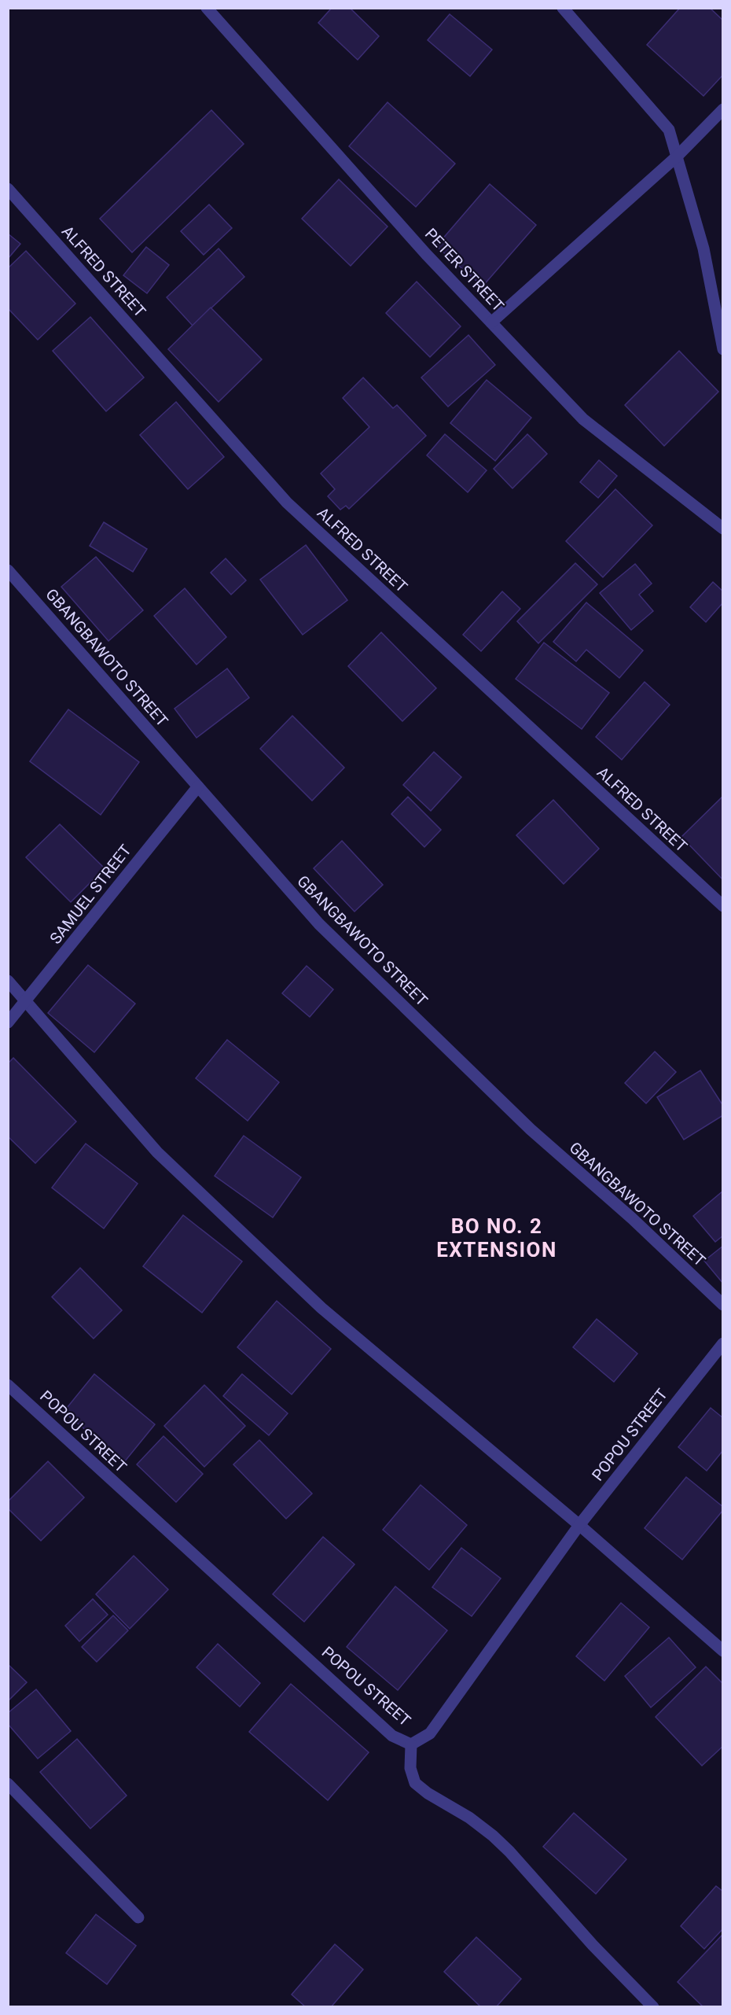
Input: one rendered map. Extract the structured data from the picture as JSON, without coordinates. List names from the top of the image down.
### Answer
{
  "streets": {
    "street": [
      "PETER STREET",
      "ALFRED STREET",
      "GBANGBAWOTO STREET",
      "SAMUEL STREET",
      "POPOU STREET"
    ]
  },
  "crossings": [
    ["GBANGBAWOTO STREET", "SAMUEL STREET"]
  ],
  "districts": ["BO NO. 2 EXTENSION"]
}
